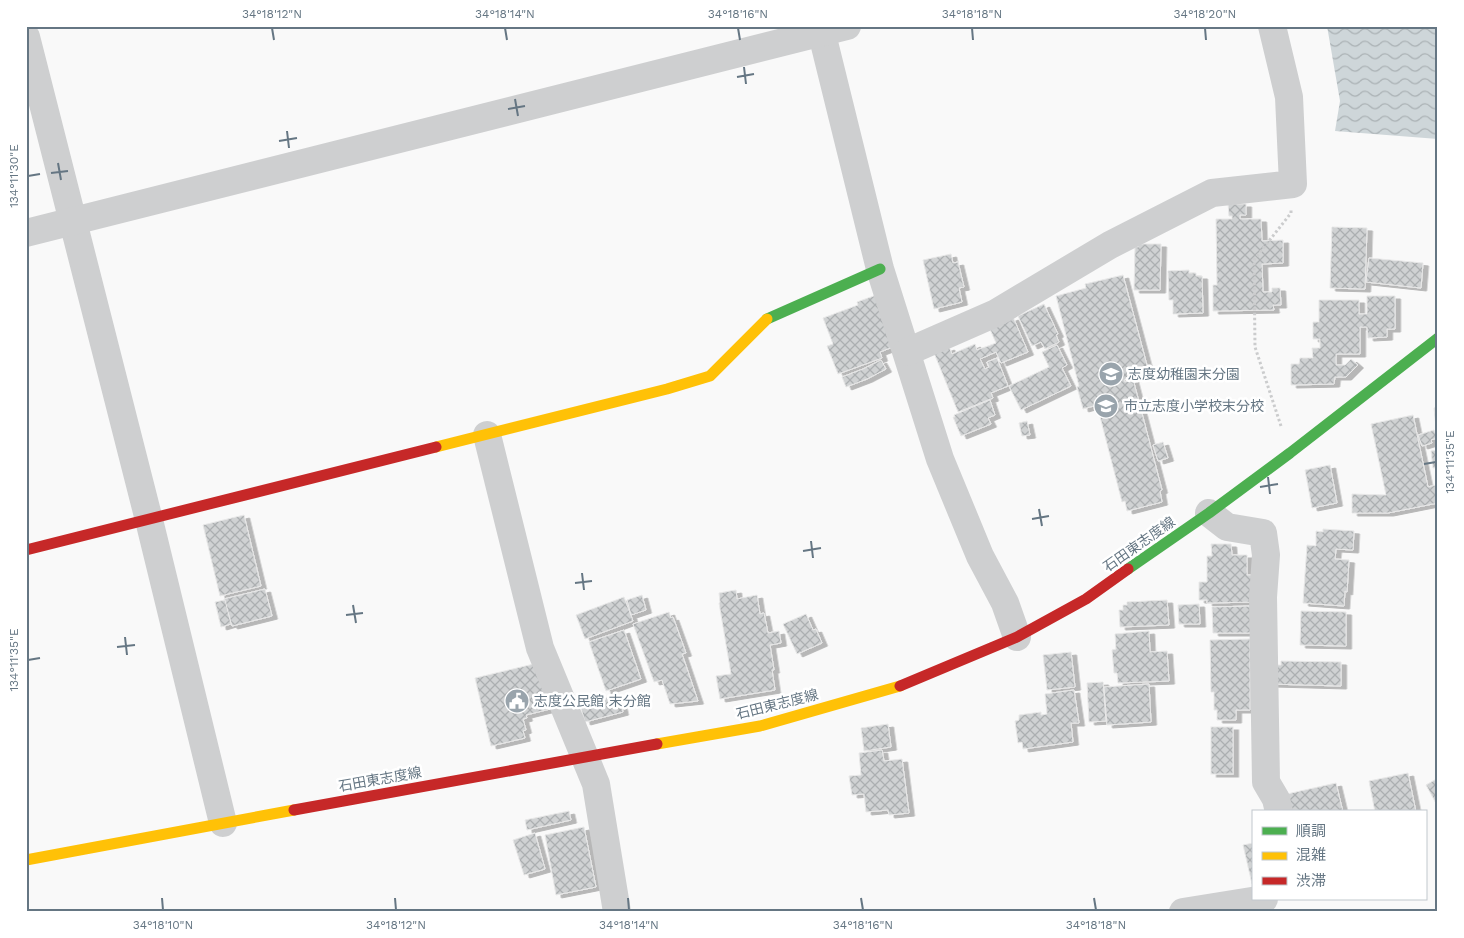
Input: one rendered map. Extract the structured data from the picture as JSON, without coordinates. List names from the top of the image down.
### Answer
{
  "streets": {
    "main road": ["石田東志度線"]
  },
  "places": {
    "school or university": ["志度幼稚園末分園", "市立志度小学校末分校"],
    "public building": ["志度公民館 末分館"]
  },
  "legend": ["順調", "混雑", "渋滞"],
  "coordinates": [
    "34°18'12\"N",
    "34°18'14\"N",
    "34°18'16\"N",
    "34°18'18\"N",
    "34°18'20\"N",
    "134°11'30\"E",
    "134°11'35\"E",
    "34°18'10\"N"
  ]
}
